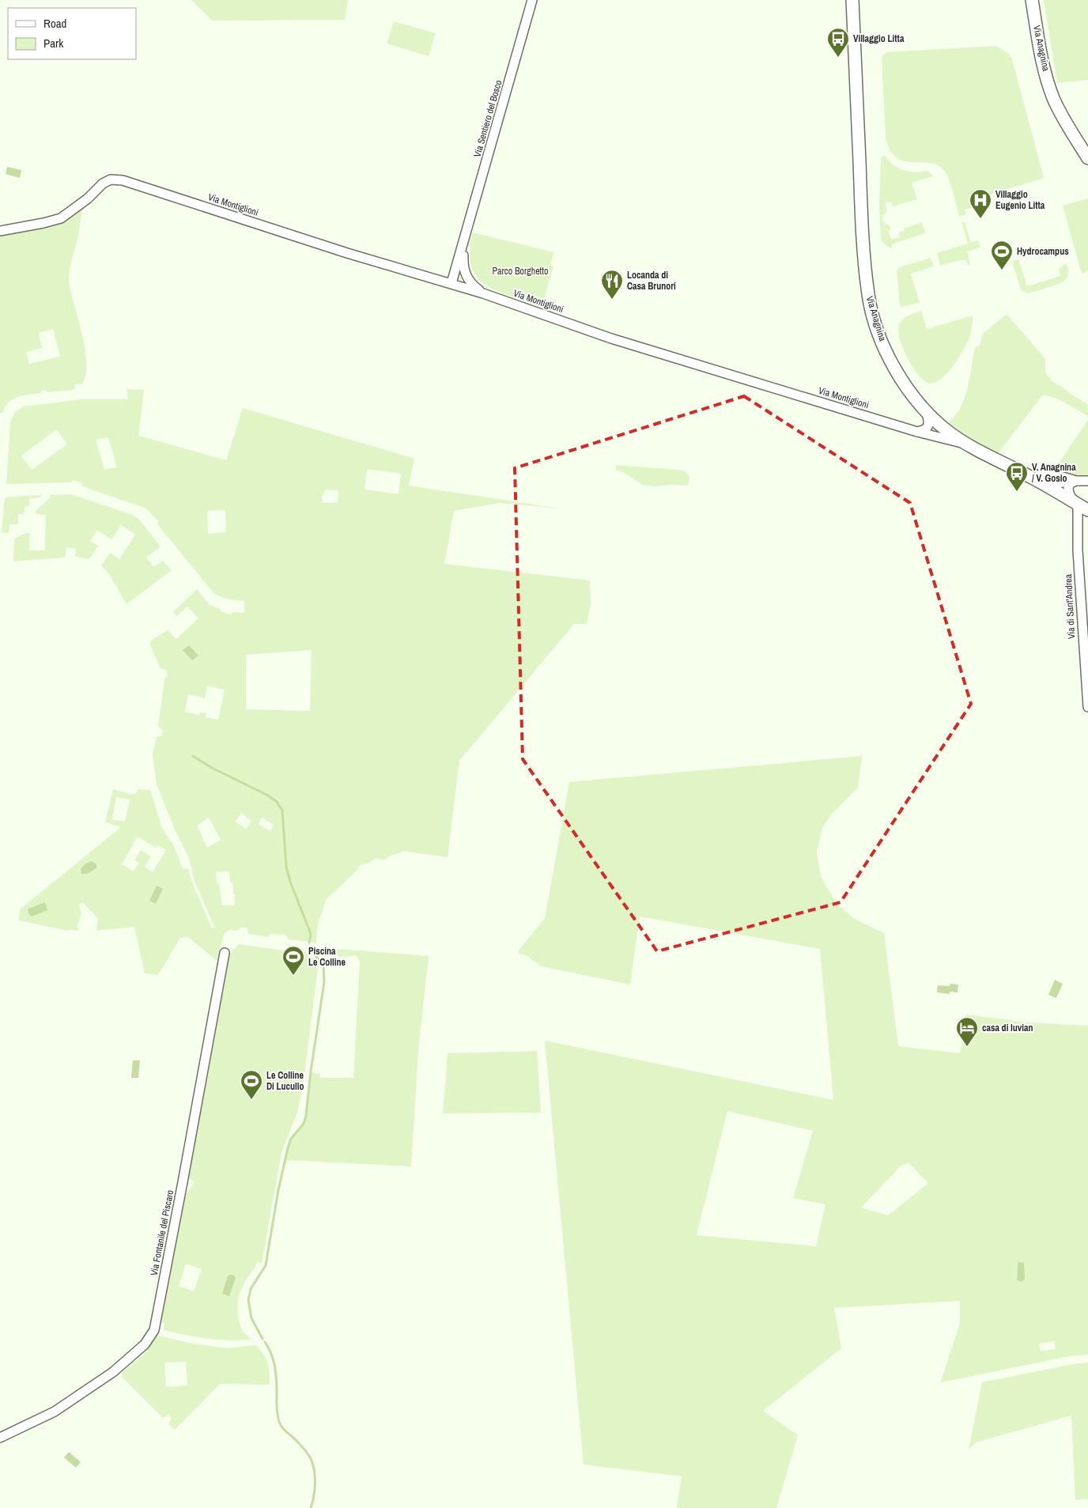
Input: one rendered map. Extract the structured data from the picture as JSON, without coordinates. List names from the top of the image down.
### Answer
{
  "streets": {
    "main road": ["Via Anagnina"],
    "street": [
      "Via Sentiero del Bosco",
      "Via Montiglioni",
      "Via di Sant'Andrea",
      "Via Fontanile del Piscaro"
    ]
  },
  "crossings": [
    ["Via Anagnina", "Via Montiglioni"],
    ["Via Anagnina", "Via di Sant'Andrea"],
    ["Via Sentiero del Bosco", "Via Montiglioni"]
  ],
  "parks": ["Parco Borghetto"],
  "places": {
    "bus stop": ["Villaggio Litta", "V. Anagnina / V. Gosio"],
    "hospital": ["Villaggio Eugenio Litta"],
    "sports": ["Hydrocampus", "Piscina Le Colline", "Le Colline Di Lucullo"],
    "restaurant": ["Locanda di Casa Brunori"],
    "hotel": ["casa di luvian"]
  },
  "legend": ["Road", "Park"]
}
